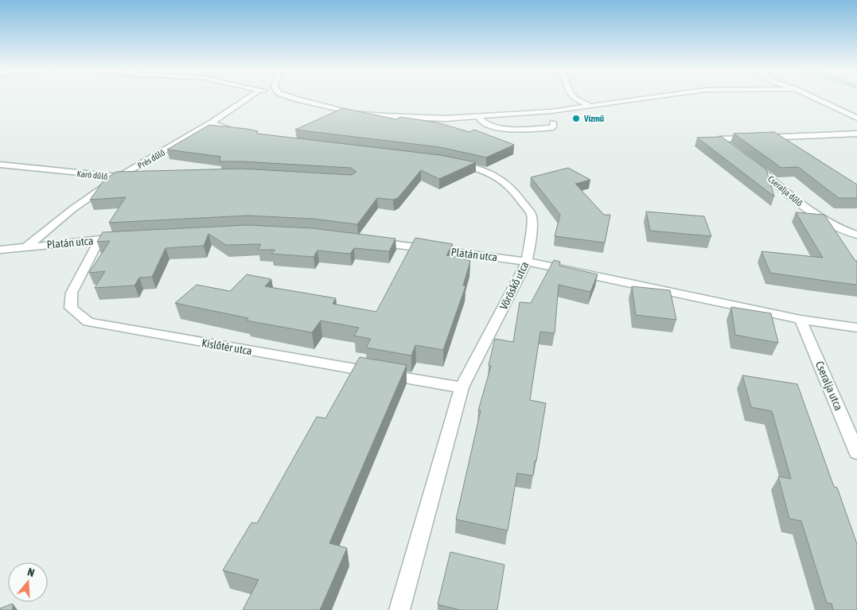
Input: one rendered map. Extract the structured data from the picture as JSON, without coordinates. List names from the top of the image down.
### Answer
{
  "streets": {
    "street": [
      "Prés dűlő",
      "Karó dűlő",
      "Cseralja dűlő",
      "Platán utca",
      "Vöröskő utca",
      "Kislőtér utca",
      "Cseralja utca"
    ]
  },
  "crossings": [
    ["Prés dűlő", "Karó dűlő"],
    ["Prés dűlő", "Platán utca"],
    ["Platán utca", "Vöröskő utca"],
    ["Platán utca", "Kislőtér utca"],
    ["Platán utca", "Cseralja utca"],
    ["Vöröskő utca", "Kislőtér utca"]
  ],
  "places": ["Vízmű"],
  "north": "top"
}
